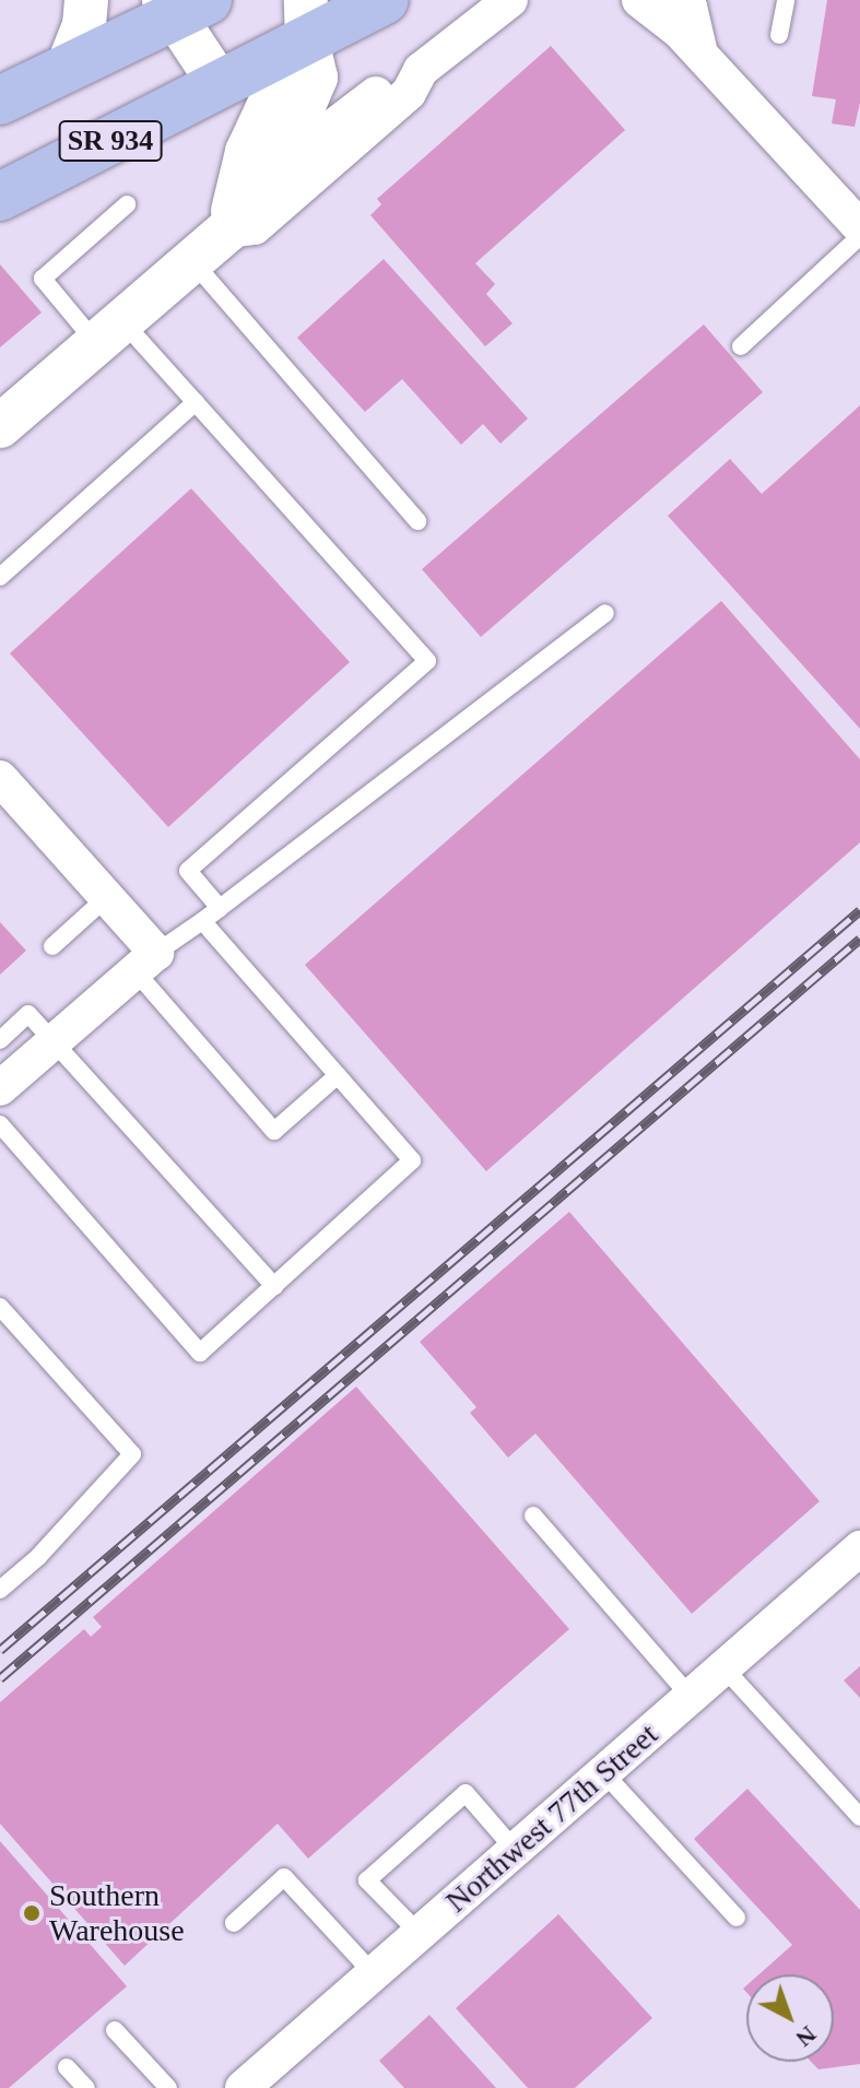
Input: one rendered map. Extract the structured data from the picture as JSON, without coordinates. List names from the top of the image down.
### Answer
{
  "streets": {
    "main road": ["SR 934"],
    "street": ["Northwest 77th Street"]
  },
  "places": ["Southern Warehouse"],
  "north": "bottom right"
}
